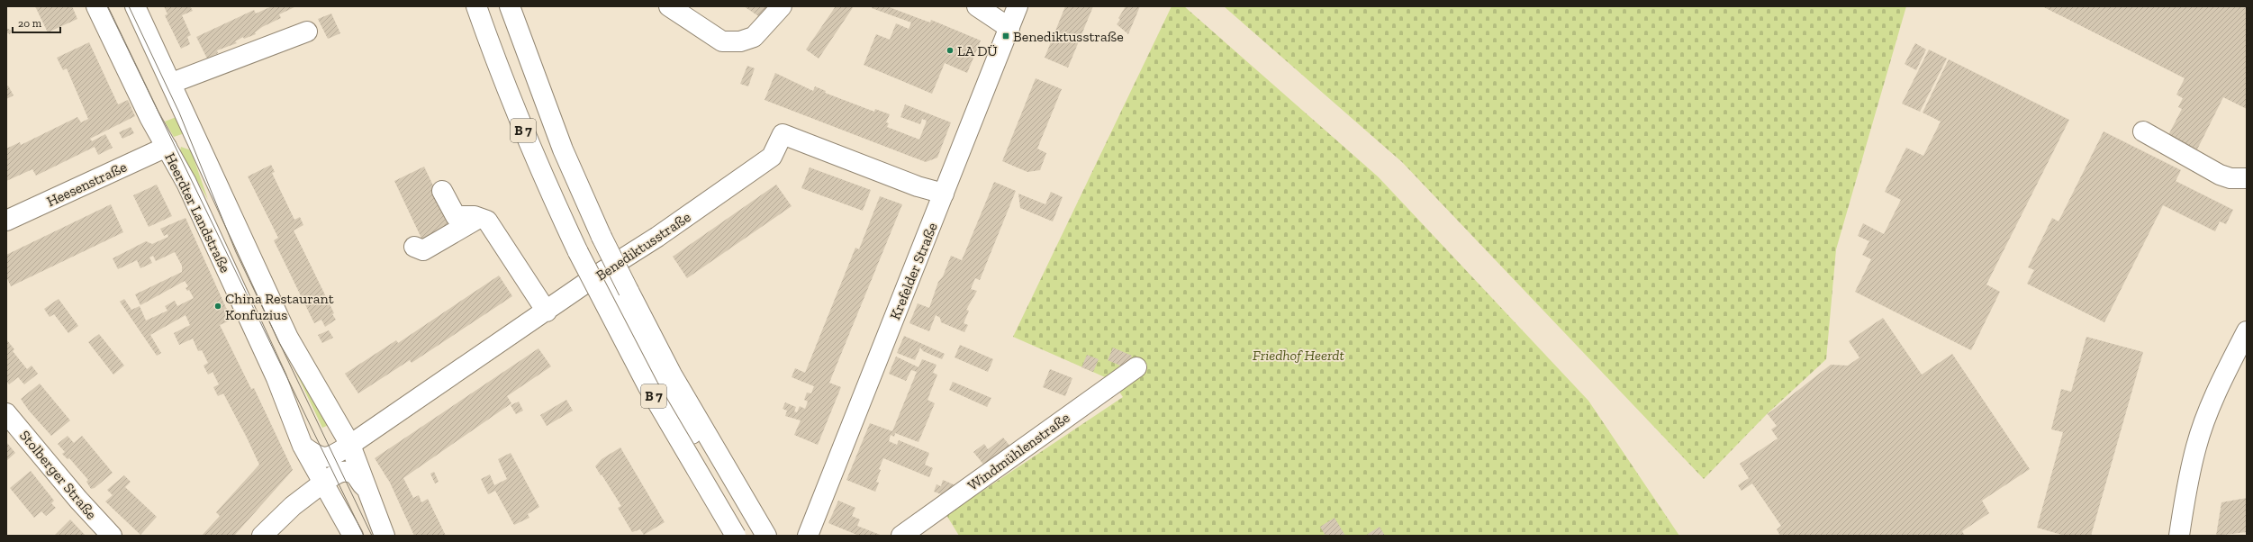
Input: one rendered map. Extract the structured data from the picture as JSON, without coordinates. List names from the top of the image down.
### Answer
{
  "streets": {
    "main road": [
      "B 7",
      "Heesenstraße",
      "Heerdter Landstraße",
      "Benediktusstraße",
      "Krefelder Straße",
      "Windmühlenstraße",
      "Stolberger Straße"
    ]
  },
  "crossings": [
    ["Heesenstraße", "Heerdter Landstraße"],
    ["Heerdter Landstraße", "Benediktusstraße"],
    ["Benediktusstraße", "Krefelder Straße"]
  ],
  "parks": ["Friedhof Heerdt"],
  "places": {
    "transit": ["Benediktusstraße"],
    "other": ["LA DÜ", "China Restaurant Konfuzius"]
  },
  "scale_bar": "20 m"
}
